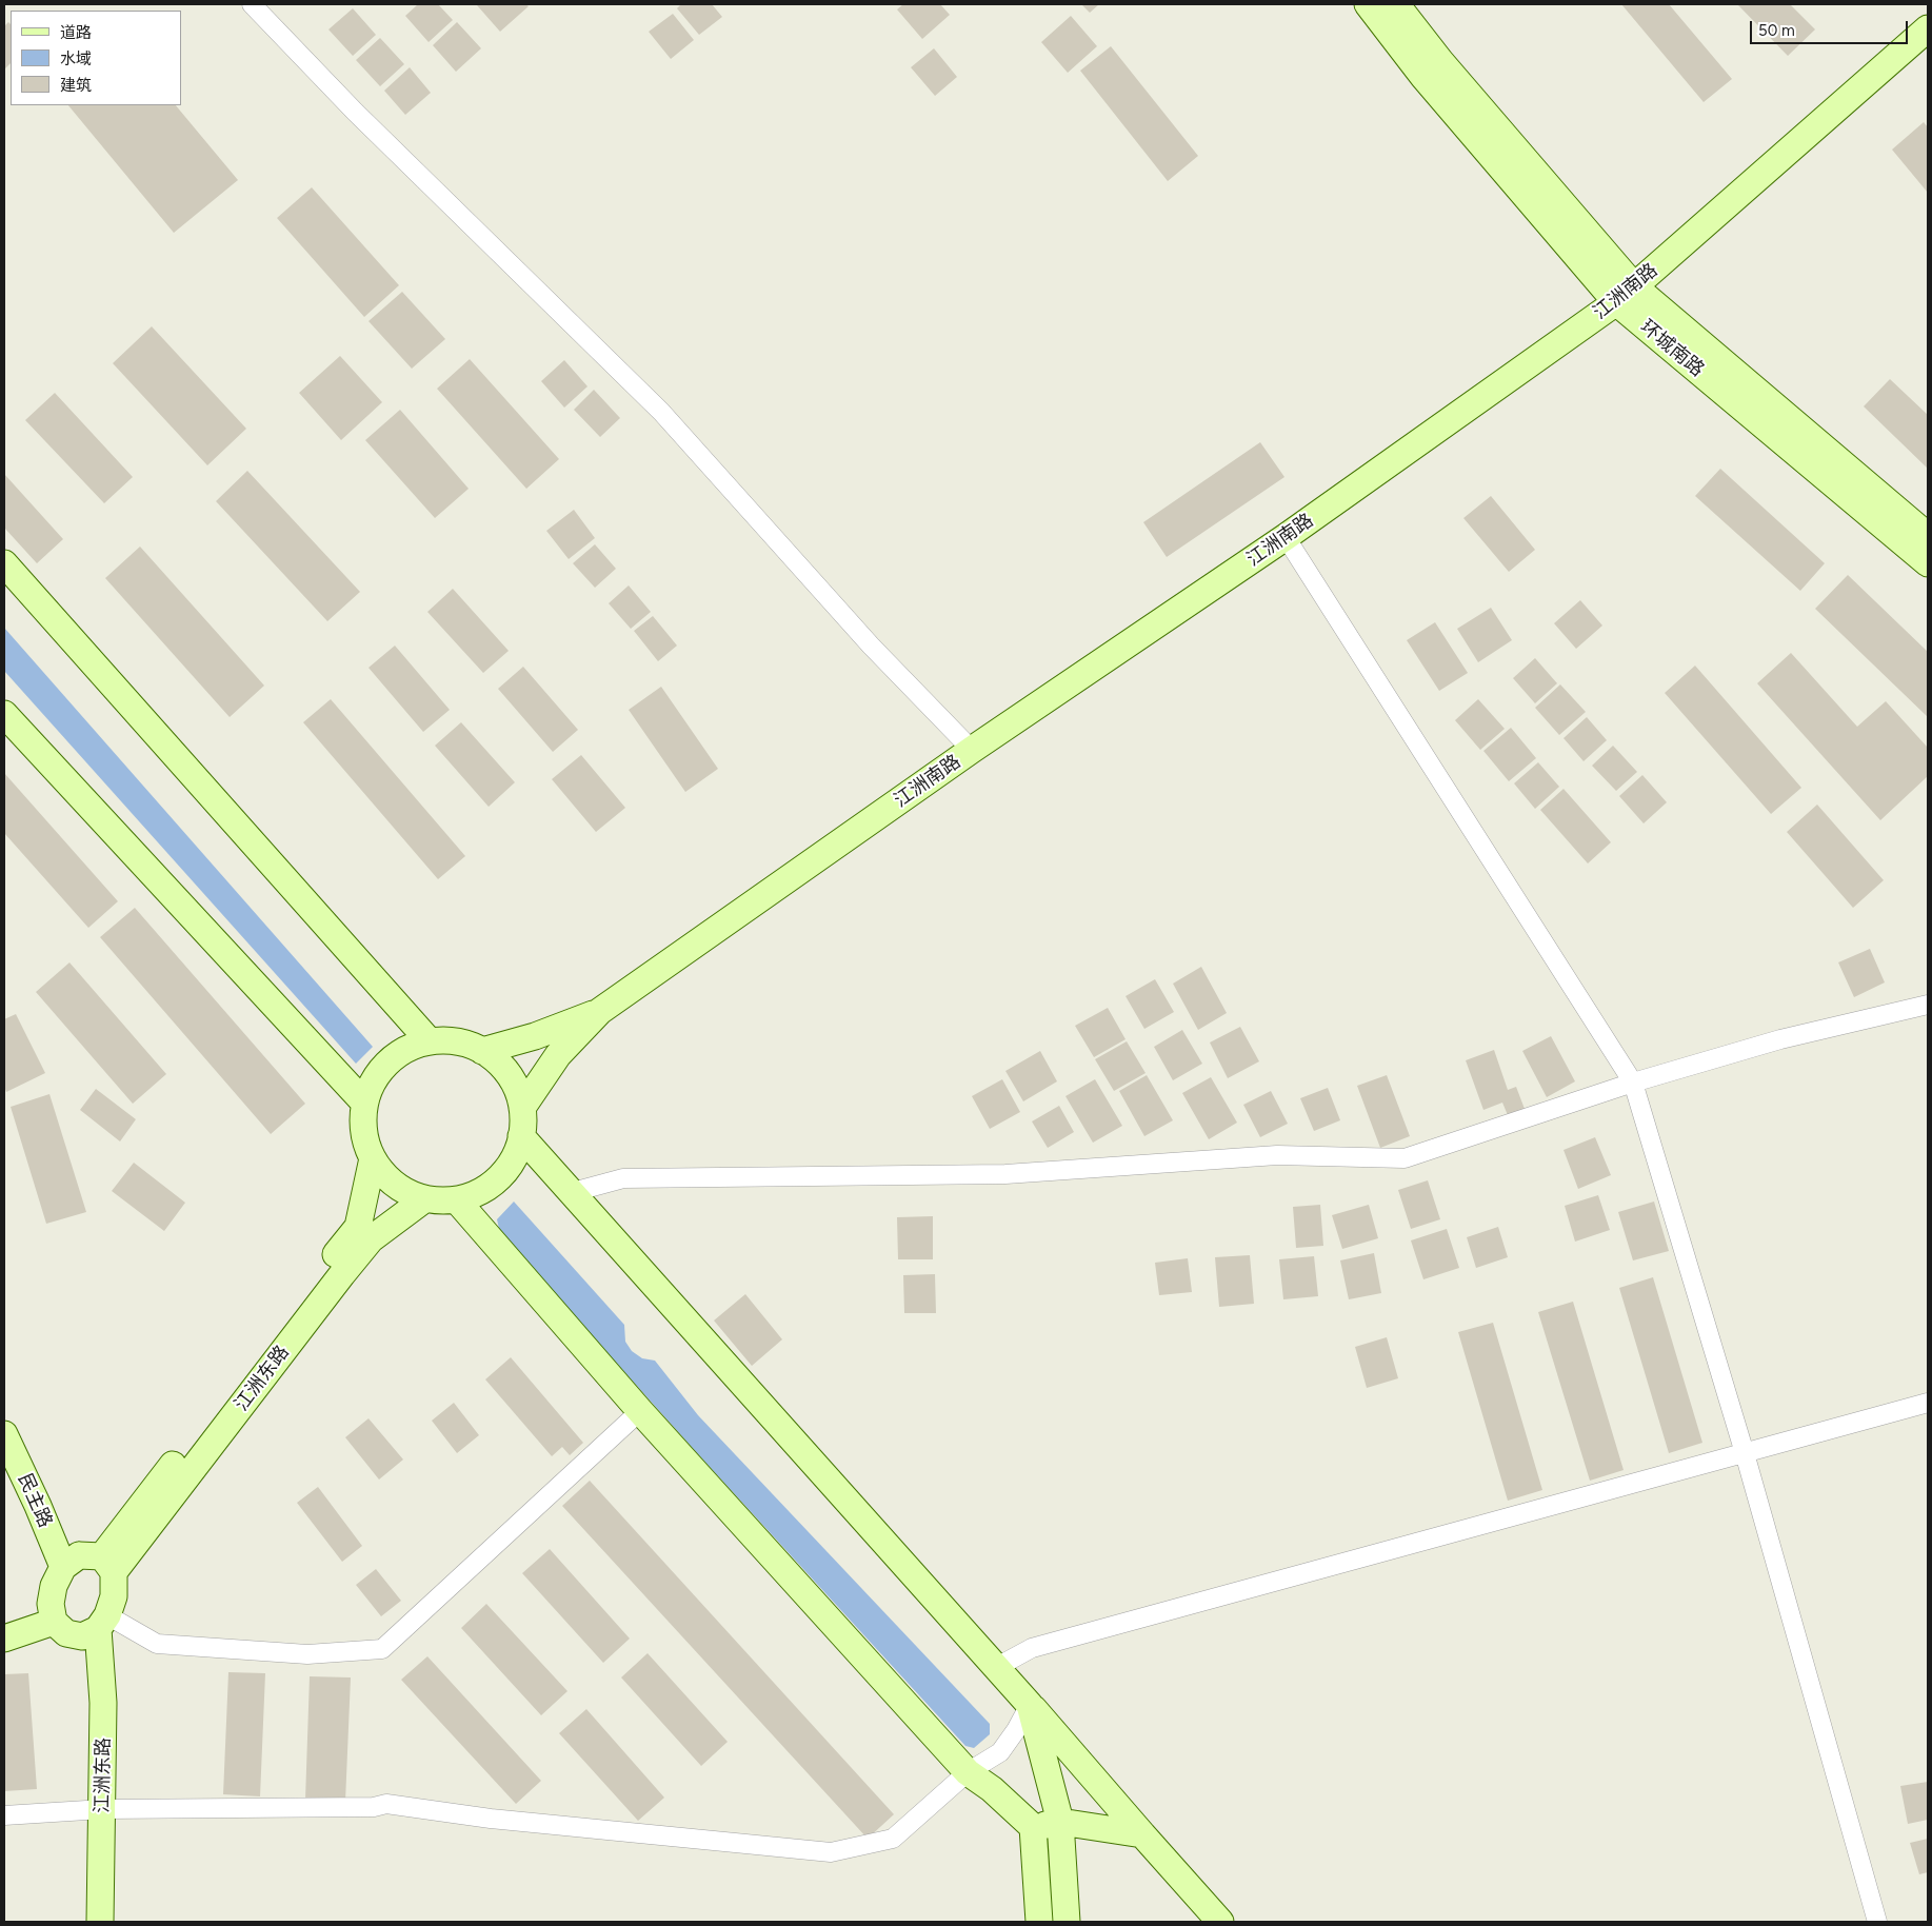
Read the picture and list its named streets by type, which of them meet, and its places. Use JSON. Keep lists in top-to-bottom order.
{
  "streets": {
    "main road": [
      "江洲南路",
      "环城南路",
      "江洲东路",
      "民主路"
    ]
  },
  "crossings": [
    ["江洲南路", "环城南路"],
    ["江洲东路", "民主路"]
  ],
  "legend": ["道路", "水域", "建筑"],
  "scale_bar": "50 m"
}
